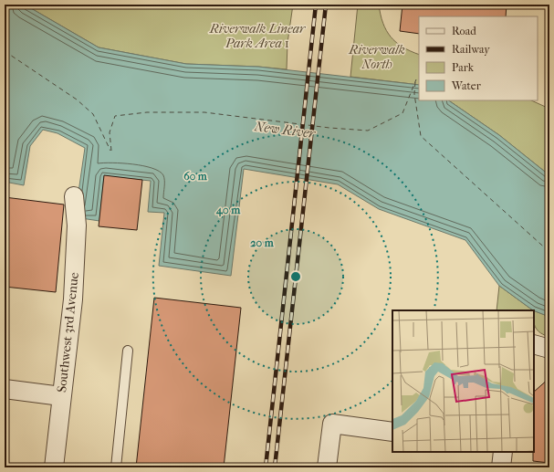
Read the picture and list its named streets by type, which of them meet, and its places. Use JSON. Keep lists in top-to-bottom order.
{
  "streets": {
    "street": ["Southwest 3rd Avenue"]
  },
  "water": ["New River"],
  "parks": ["Riverwalk Linear Park Area 1", "Riverwalk North"],
  "legend": [
    "Road",
    "Railway",
    "Park",
    "Water"
  ],
  "rings": ["60 m", "40 m", "20 m"]
}
